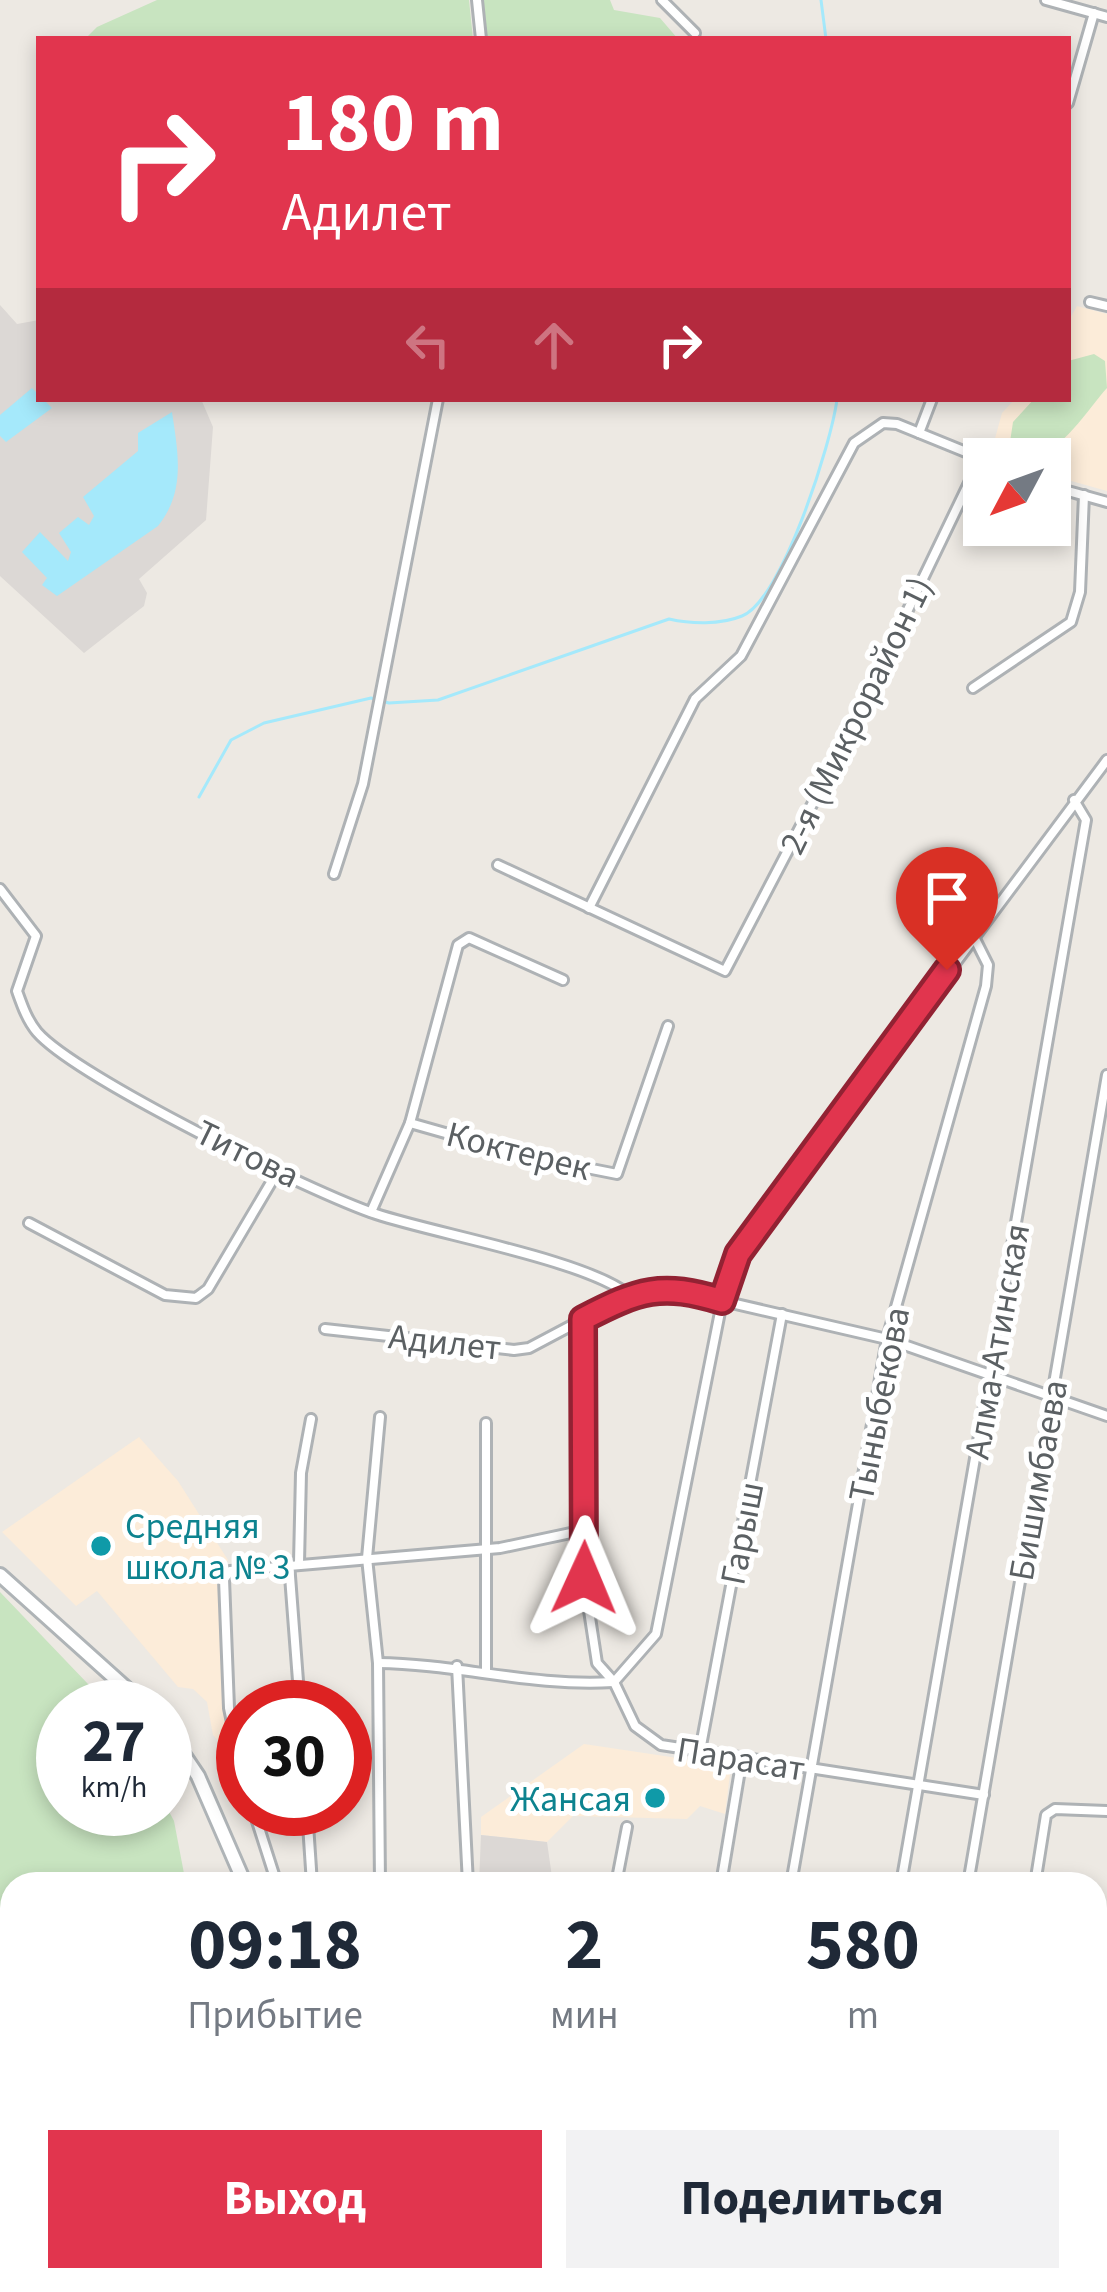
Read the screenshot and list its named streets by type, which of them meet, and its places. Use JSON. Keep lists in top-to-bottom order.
{
  "streets": {
    "street": [
      "2-я (Микрорайон 1)",
      "Коктерек",
      "Титова",
      "Адилет",
      "Алма-Атинская",
      "Тыныбекова",
      "Бишимбаева",
      "Гарыш",
      "Парасат"
    ]
  },
  "crossings": [
    ["Титова", "Адилет"],
    ["Адилет", "Алма-Атинская"],
    ["Адилет", "Тыныбекова"],
    ["Адилет", "Бишимбаева"],
    ["Адилет", "Гарыш"],
    ["Адилет", "Парасат"],
    ["Алма-Атинская", "Парасат"],
    ["Тыныбекова", "Парасат"],
    ["Бишимбаева", "Парасат"],
    ["Гарыш", "Парасат"]
  ],
  "places": ["Средняя школа № 3", "Жансая"],
  "north": "bottom left",
  "page": {
    "turn": ["180 m", "Адилет"],
    "speed": "27 km/h",
    "limit": "30",
    "eta": [
      "09:18",
      "Прибытие",
      "2",
      "мин",
      "580",
      "m"
    ],
    "buttons": ["Выход", "Поделиться"]
  }
}
